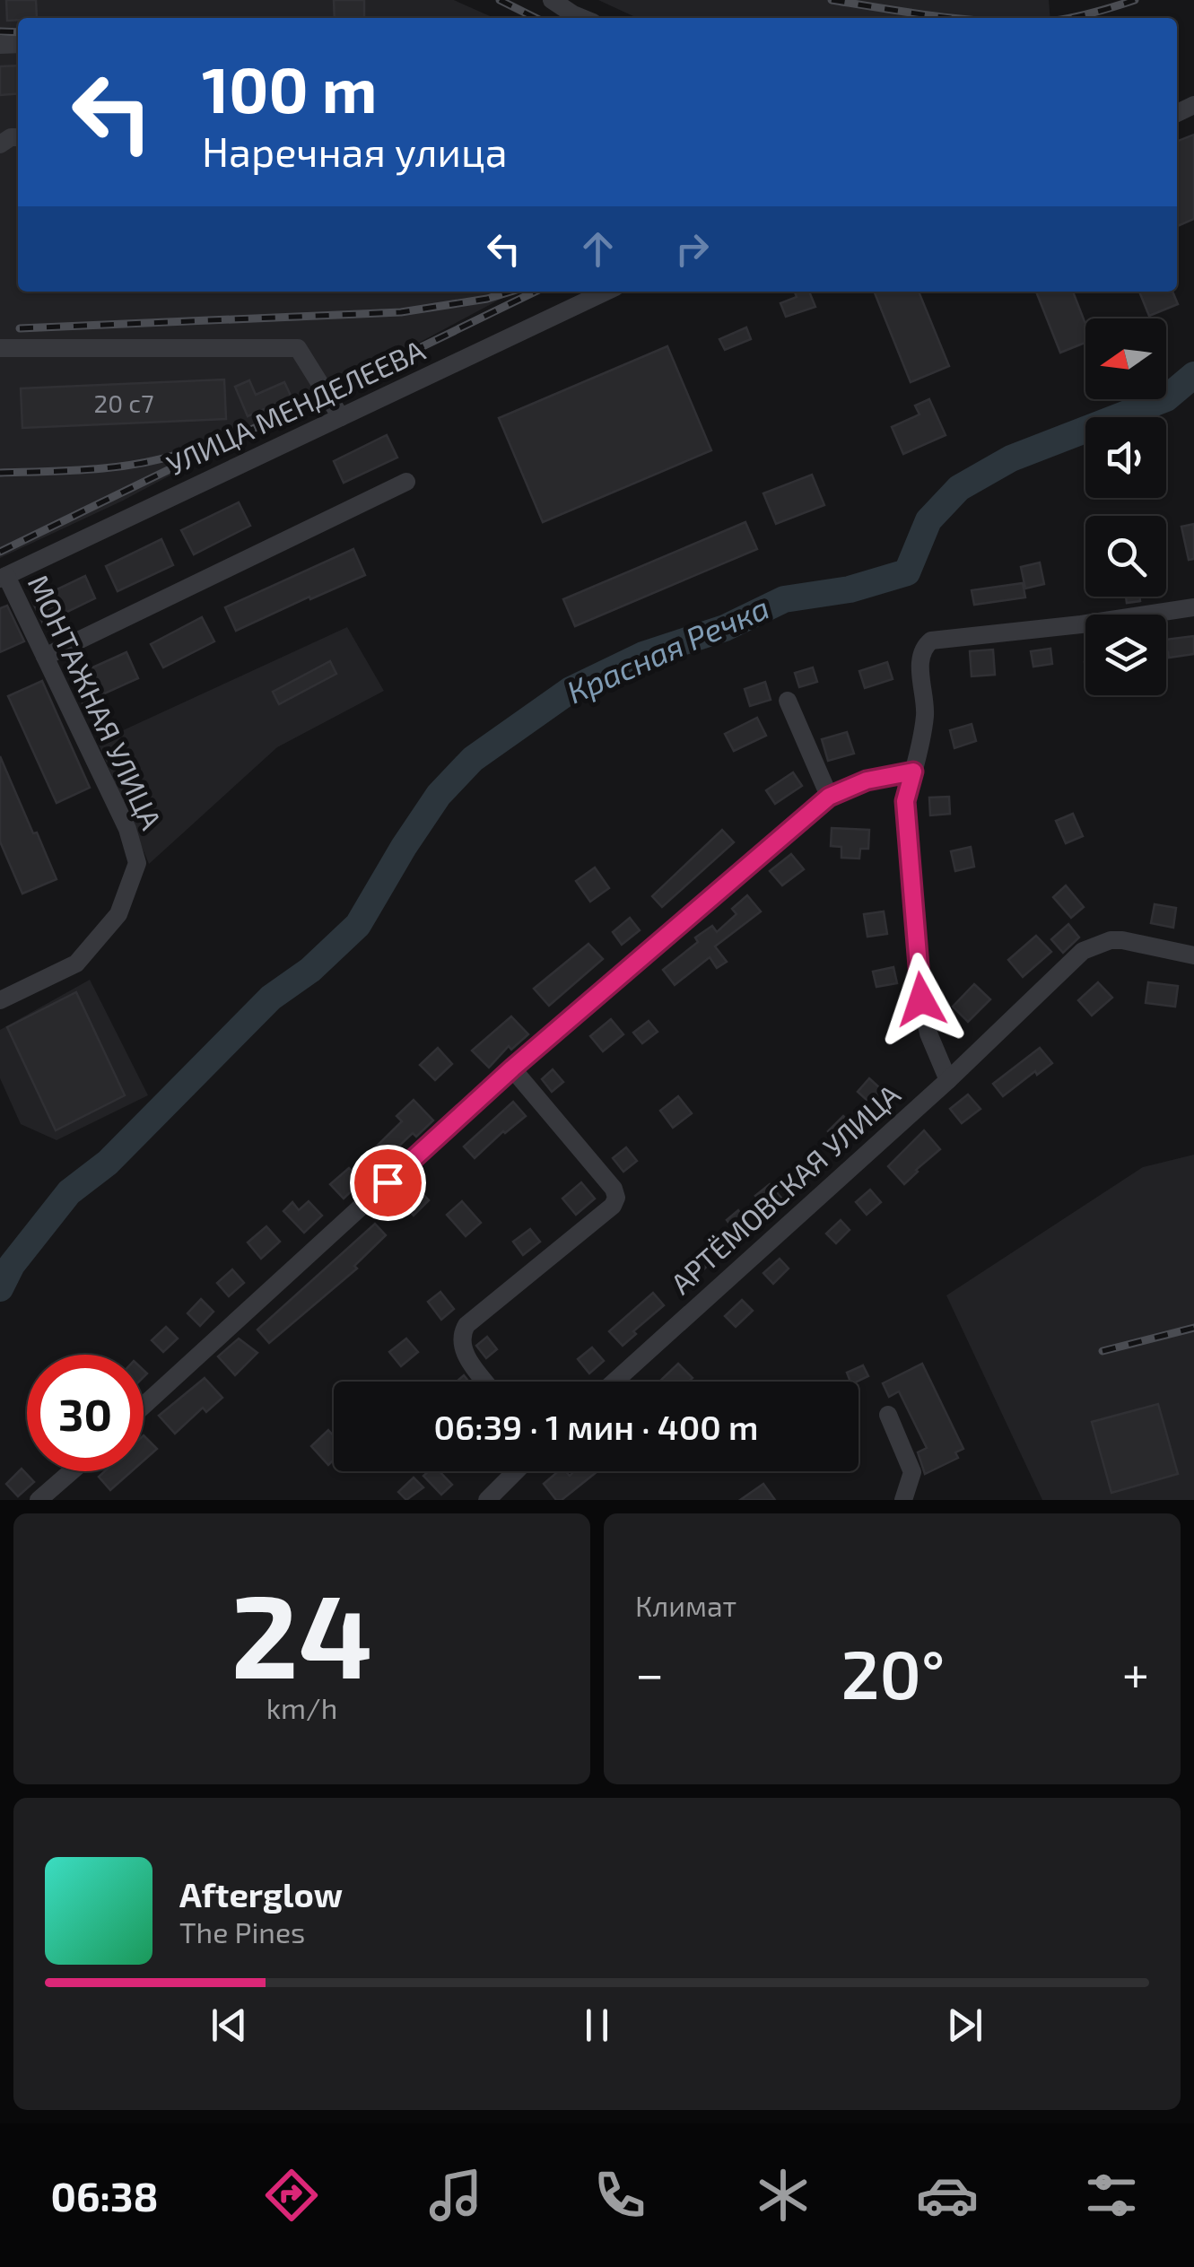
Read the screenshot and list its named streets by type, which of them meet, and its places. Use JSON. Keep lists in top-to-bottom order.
{
  "streets": {
    "street": ["УЛИЦА МЕНДЕЛЕЕВА", "МОНТАЖНАЯ УЛИЦА", "АРТЁМОВСКАЯ УЛИЦА"]
  },
  "crossings": [
    ["УЛИЦА МЕНДЕЛЕЕВА", "МОНТАЖНАЯ УЛИЦА"]
  ],
  "water": ["Красная Речка"],
  "house_numbers": ["20 с7"],
  "north": "left",
  "page": {
    "turn": ["100 m", "Наречная улица"],
    "limit": "30",
    "trip": "06:39 · 1 мин · 400 m",
    "tile": [
      ["24", "km/h"],
      "Климат"
    ],
    "heat": ["−", "20°", "+"],
    "song": ["Afterglow", "The Pines"],
    "tabs": "06:38"
  }
}
